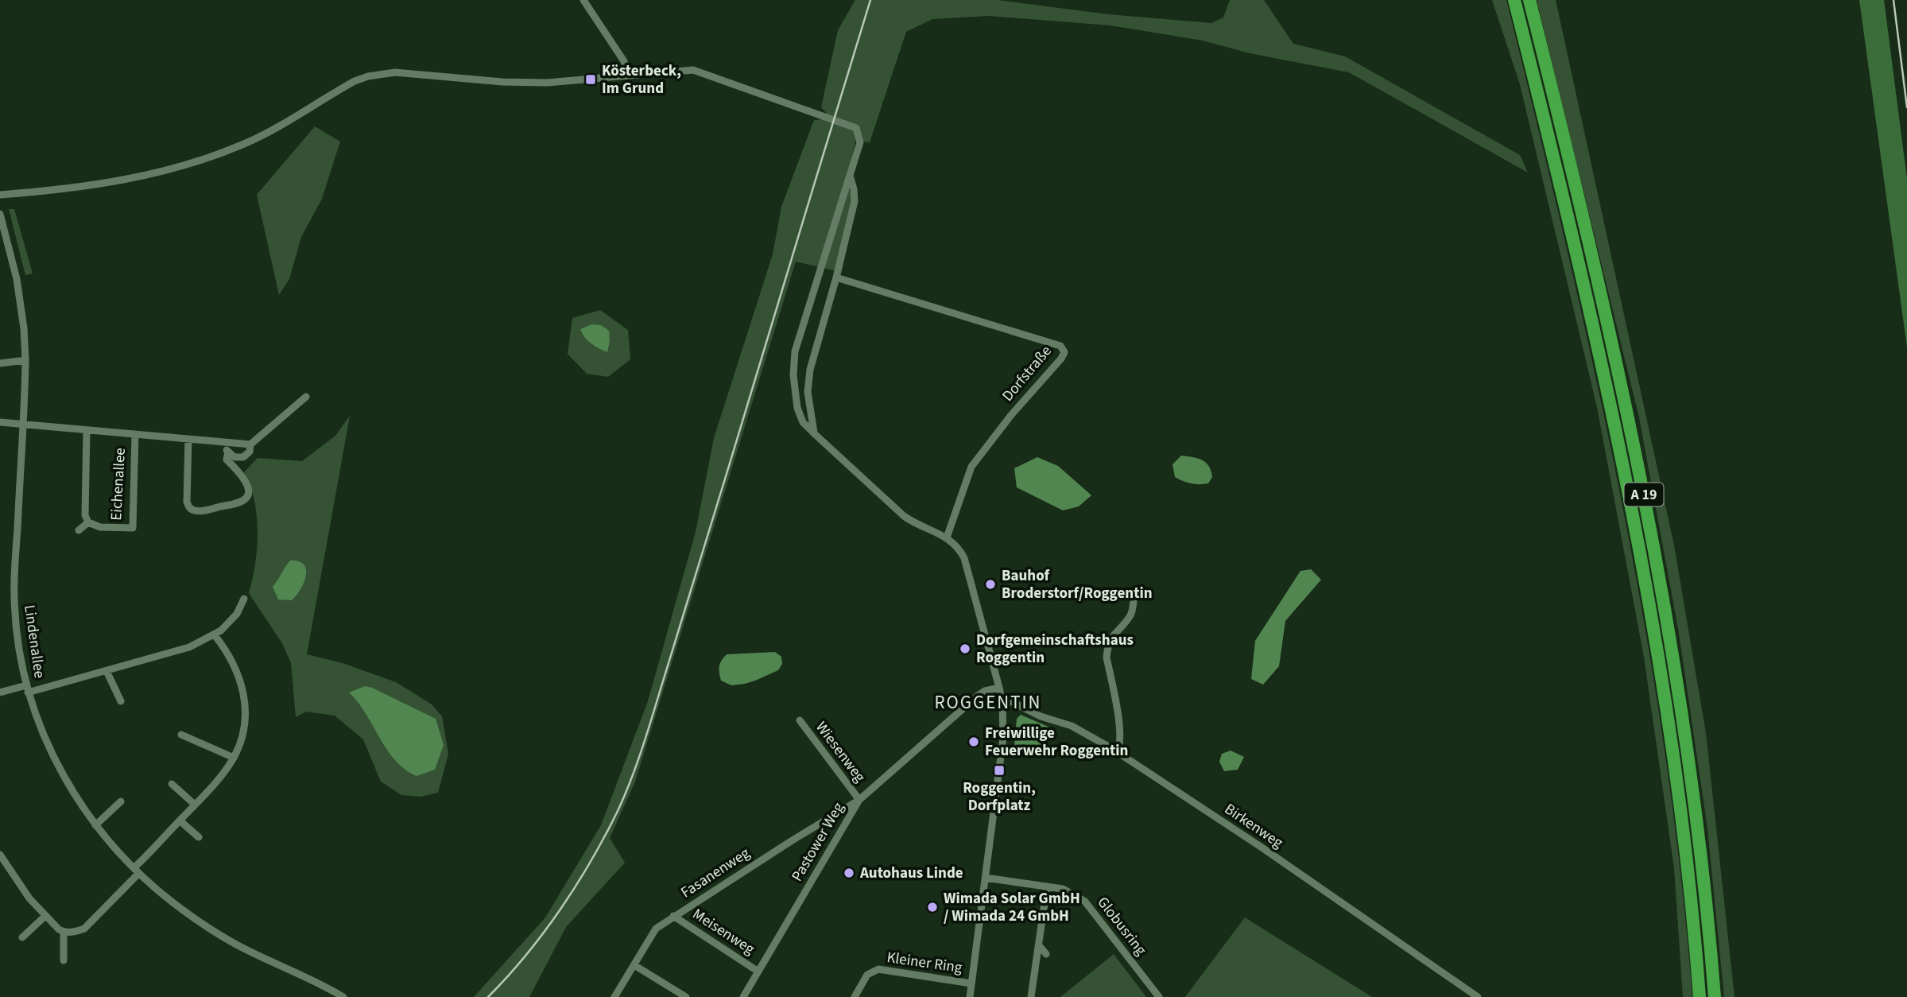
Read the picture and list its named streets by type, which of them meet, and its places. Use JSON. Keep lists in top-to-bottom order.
{
  "streets": {
    "highway": ["A 19"],
    "street": [
      "Dorfstraße",
      "Eichenallee",
      "Lindenallee",
      "Wiesenweg",
      "Birkenweg",
      "Pastower Weg",
      "Fasanenweg",
      "Globusring",
      "Meisenweg",
      "Kleiner Ring"
    ]
  },
  "crossings": [
    ["Eichenallee", "Lindenallee"],
    ["Wiesenweg", "Pastower Weg"],
    ["Wiesenweg", "Fasanenweg"],
    ["Pastower Weg", "Fasanenweg"],
    ["Pastower Weg", "Meisenweg"],
    ["Fasanenweg", "Meisenweg"]
  ],
  "districts": ["ROGGENTIN"],
  "places": {
    "transit": ["Kösterbeck, Im Grund", "Roggentin, Dorfplatz"],
    "other": [
      "Bauhof Broderstorf/Roggentin",
      "Dorfgemeinschaftshaus Roggentin",
      "Freiwillige Feuerwehr Roggentin",
      "Autohaus Linde",
      "Wimada Solar GmbH / Wimada 24 GmbH"
    ]
  }
}
